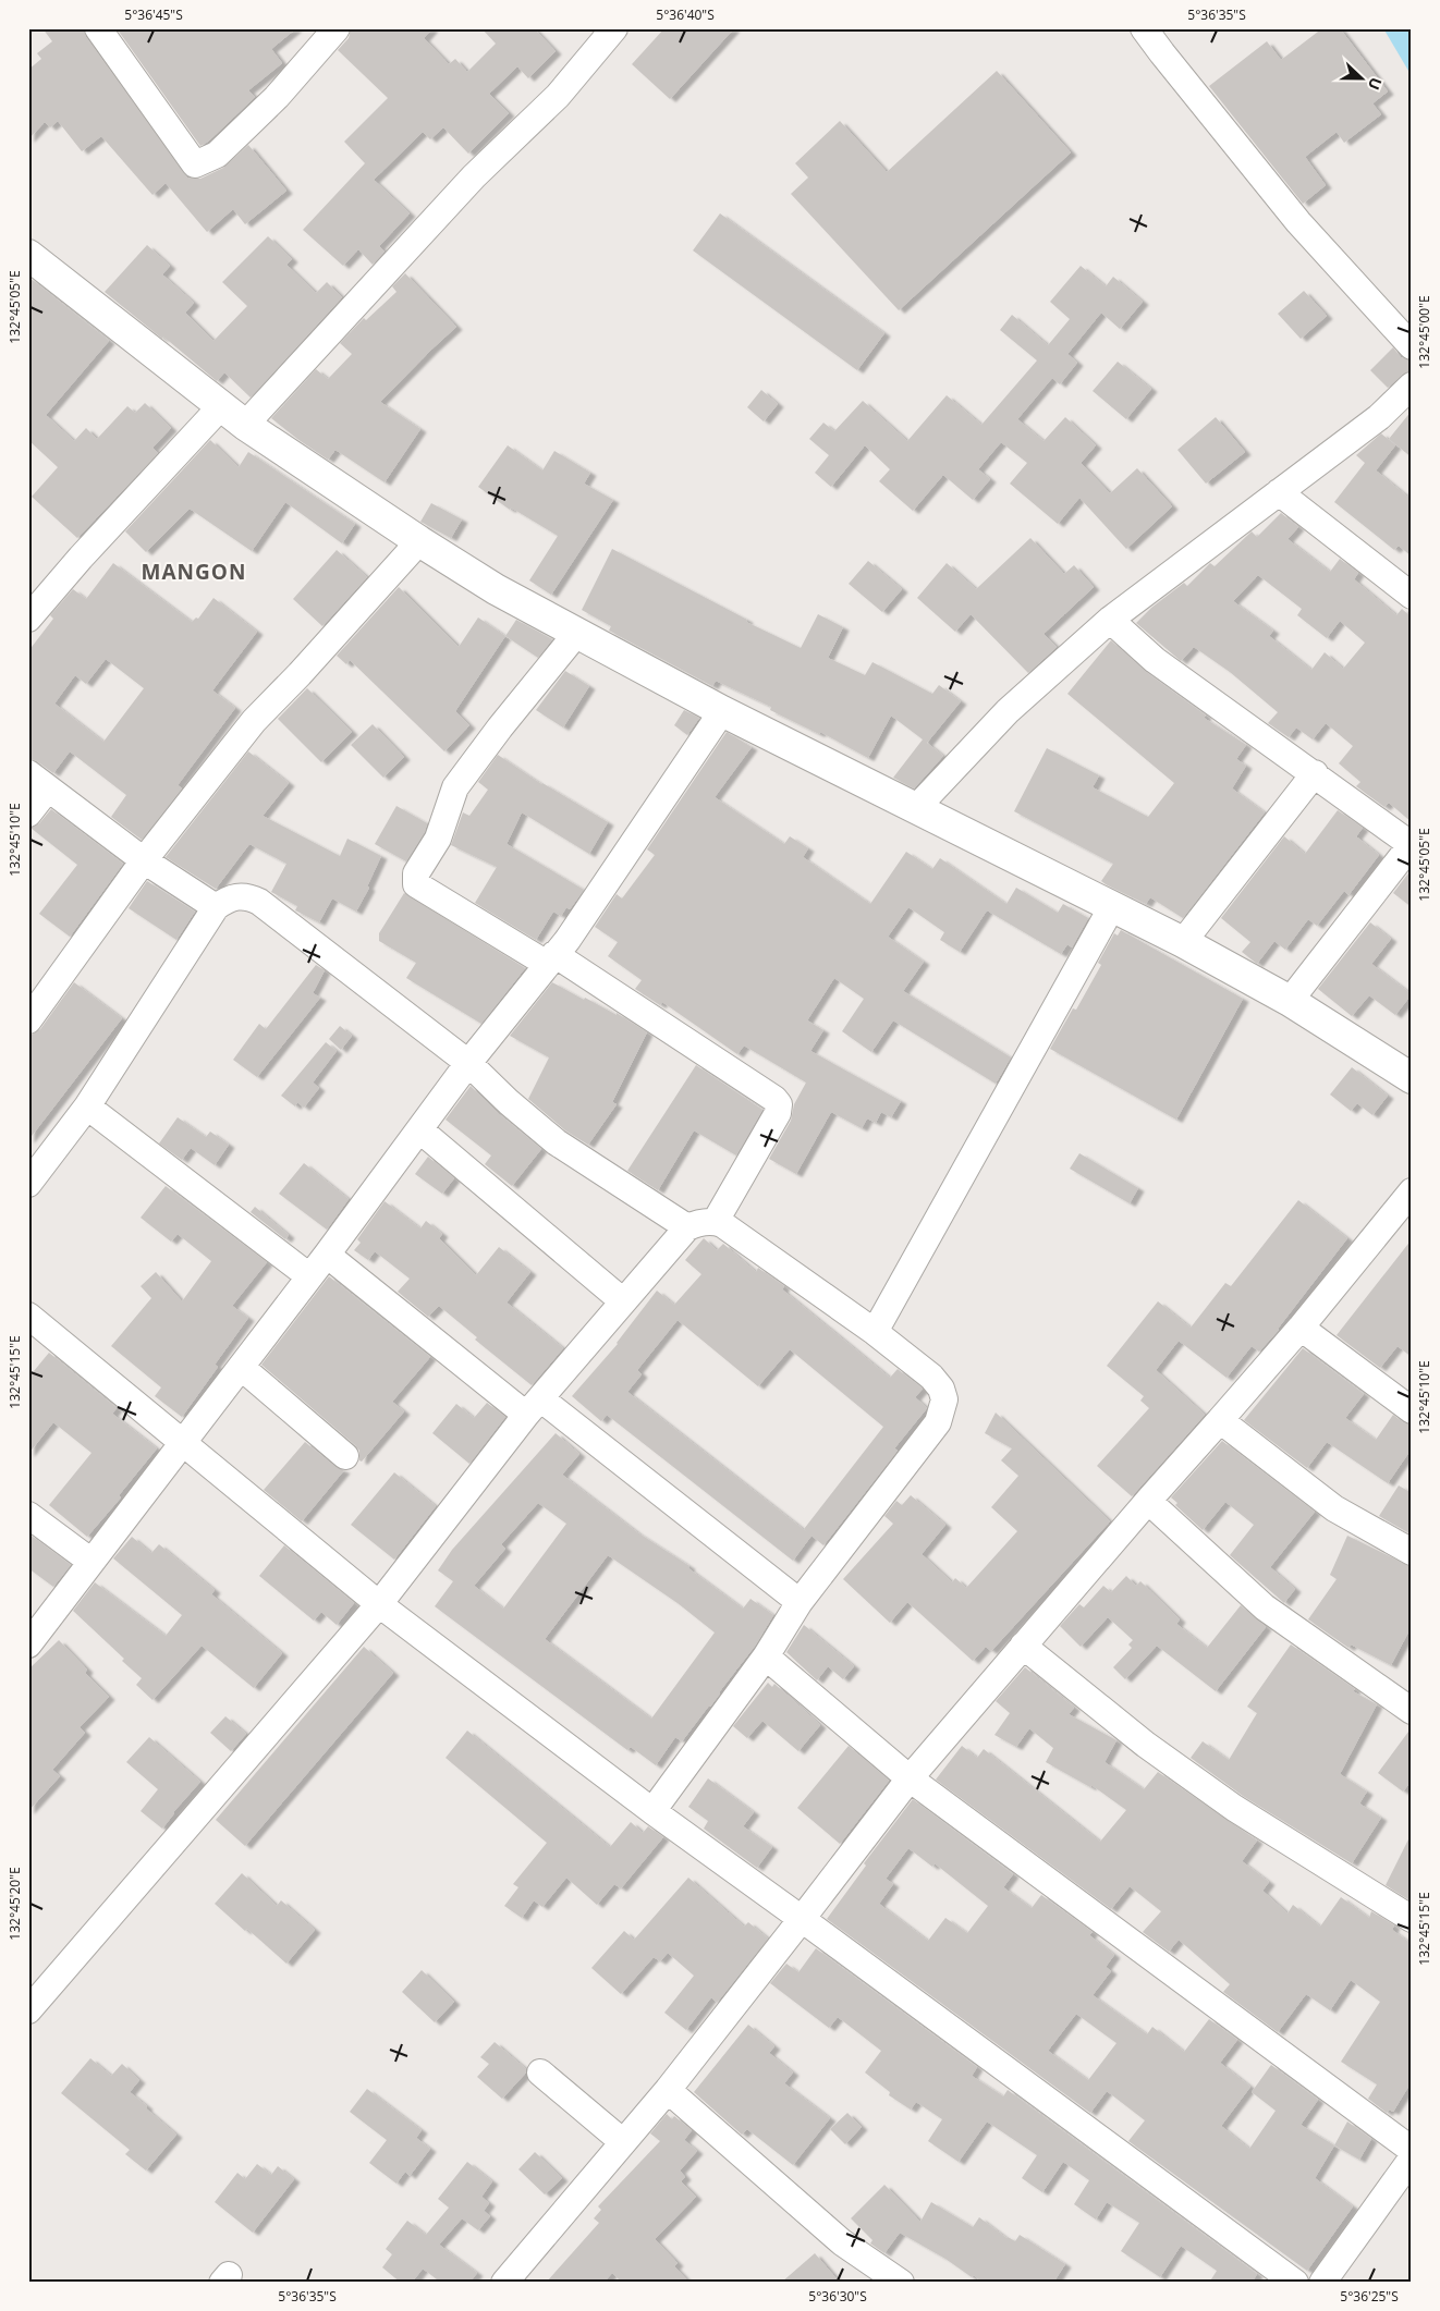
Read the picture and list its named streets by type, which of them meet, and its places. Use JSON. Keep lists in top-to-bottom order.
{
  "districts": ["MANGON"],
  "north": "right",
  "coordinates": [
    "5°36'45\"S",
    "5°36'40\"S",
    "5°36'35\"S",
    "132°45'05\"E",
    "132°45'00\"E",
    "132°45'10\"E",
    "132°45'15\"E",
    "132°45'20\"E",
    "5°36'30\"S",
    "5°36'25\"S"
  ]
}
